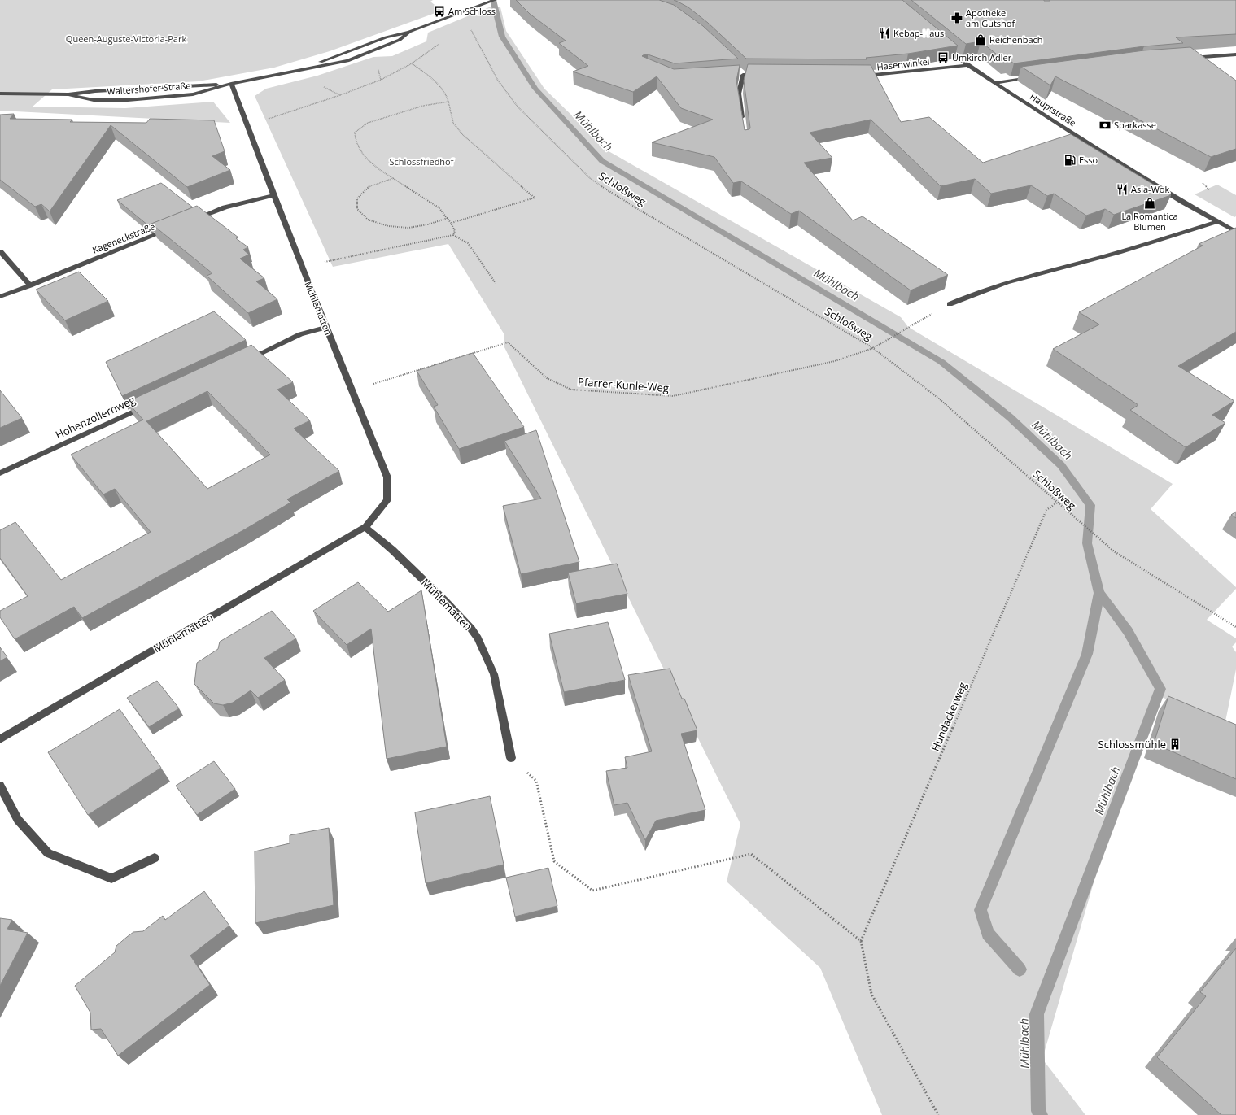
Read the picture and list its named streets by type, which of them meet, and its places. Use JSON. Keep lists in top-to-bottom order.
{
  "streets": {
    "street": [
      "Hasenwinkel",
      "Waltershofer Straße",
      "Hauptstraße",
      "Kageneckstraße",
      "Mühlematten",
      "Hohenzollernweg"
    ],
    "path": ["Schloßweg", "Pfarrer-Kunle-Weg", "Hundackerweg"]
  },
  "crossings": [
    ["Hasenwinkel", "Hauptstraße"],
    ["Waltershofer Straße", "Mühlematten"],
    ["Schloßweg", "Pfarrer-Kunle-Weg"],
    ["Schloßweg", "Hundackerweg"],
    ["Mühlematten", "Pfarrer-Kunle-Weg"]
  ],
  "water": ["Mühlbach"],
  "parks": ["Queen-Auguste-Victoria-Park", "Schlossfriedhof"],
  "places": {
    "bus stop": ["Am Schloss", "Umkirch Adler"],
    "pharmacy": ["Apotheke am Gutshof"],
    "restaurant": ["Kebap-Haus", "Asia-Wok"],
    "shop": ["Reichenbach", "La Romantica Blumen"],
    "bank": ["Sparkasse"],
    "fuel station": ["Esso"],
    "building": ["Schlossmühle"]
  }
}
